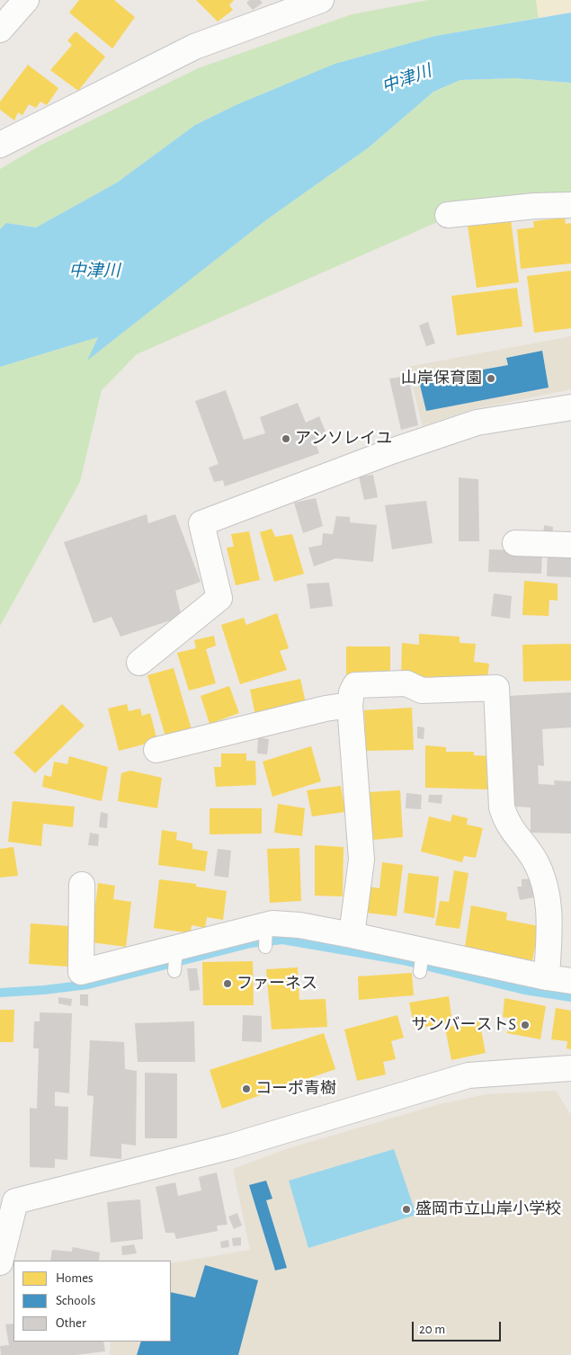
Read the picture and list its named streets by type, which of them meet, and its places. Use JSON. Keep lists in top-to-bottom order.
{
  "water": ["中津川"],
  "places": [
    "山岸保育園",
    "アンソレイユ",
    "ファーネス",
    "サンバーストS",
    "コーポ青樹",
    "盛岡市立山岸小学校"
  ],
  "legend": ["Homes", "Schools", "Other"],
  "scale_bar": "20 m"
}
